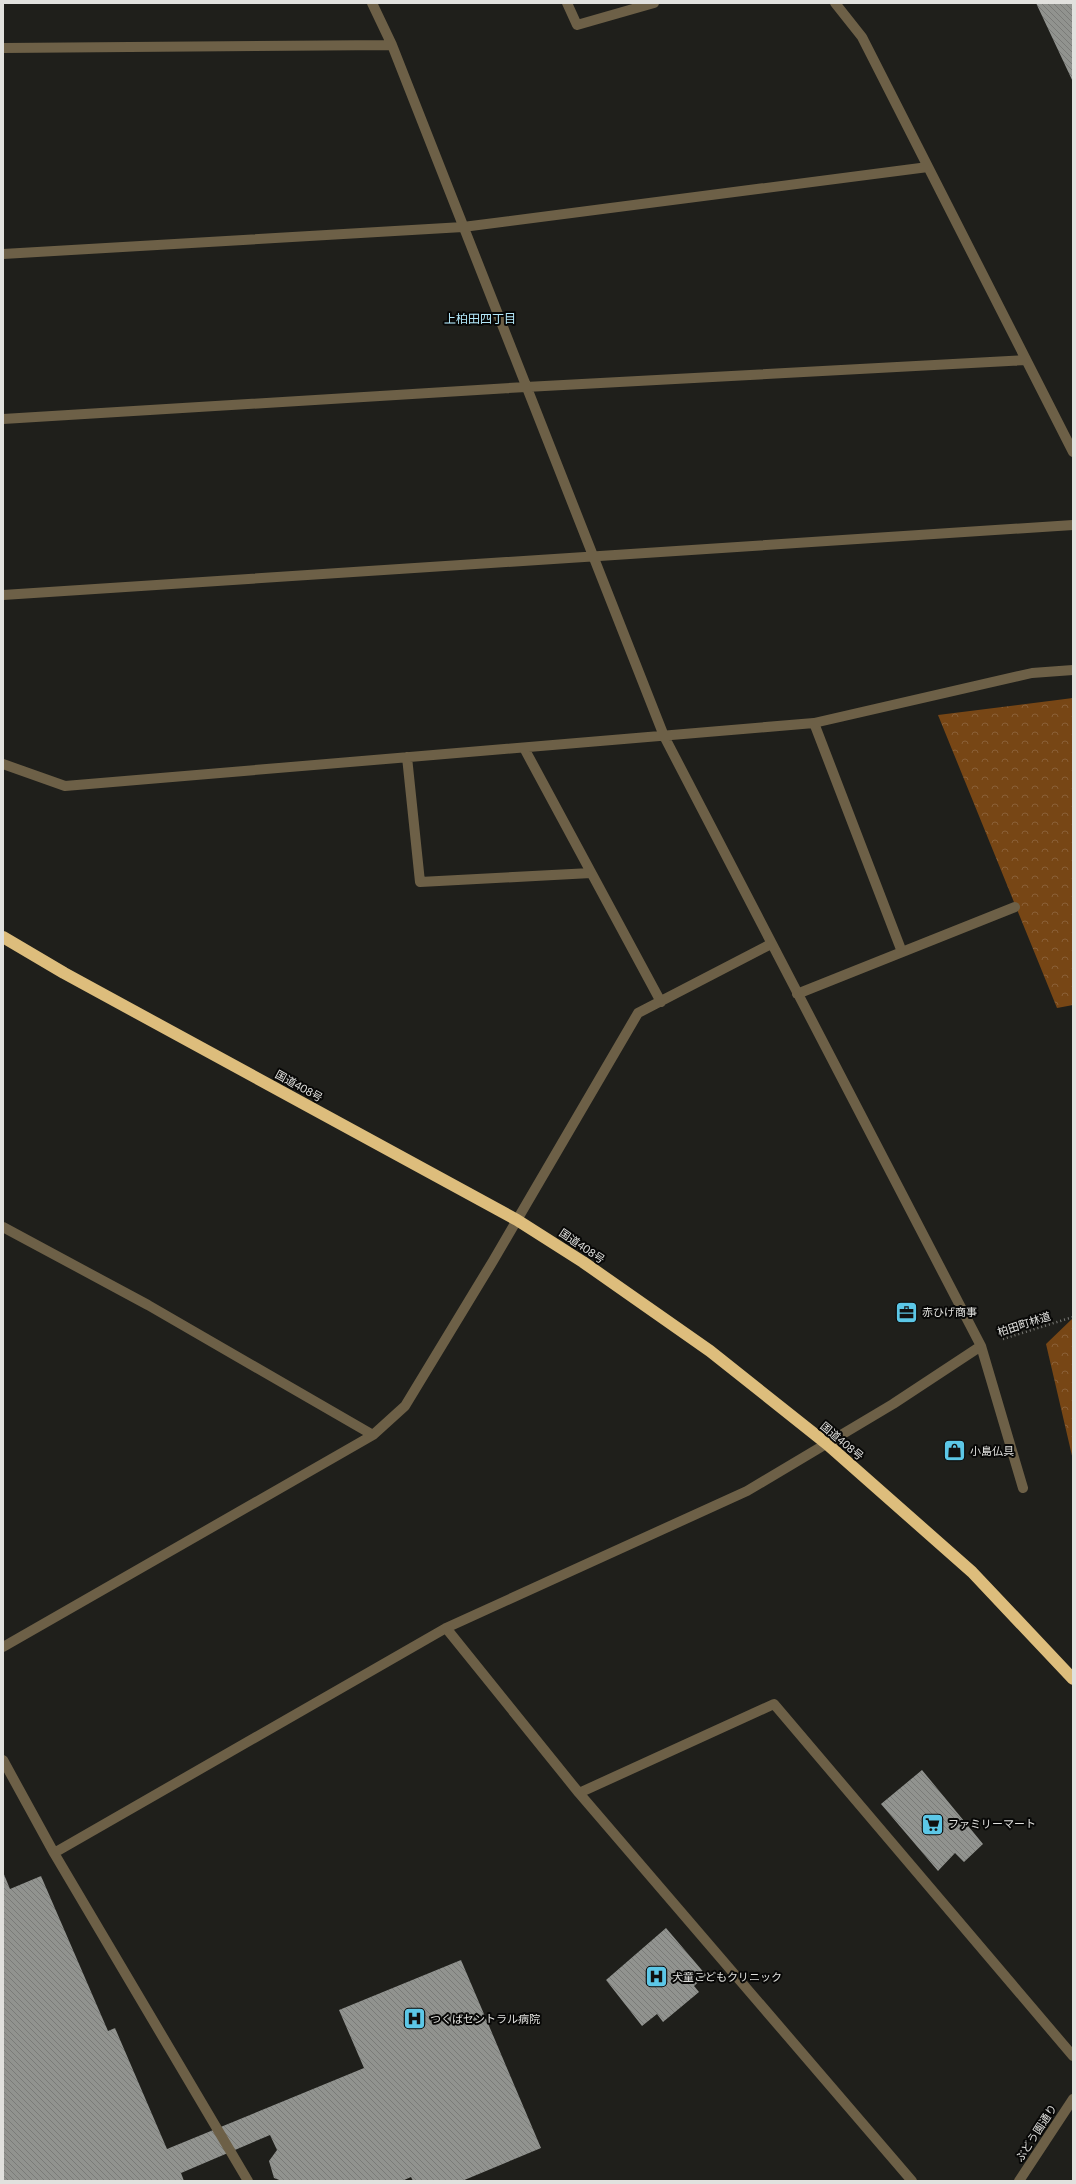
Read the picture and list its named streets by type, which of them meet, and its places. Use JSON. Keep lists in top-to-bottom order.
{
  "streets": {
    "highway": ["国道408号"],
    "street": ["ぶどう園通り"],
    "path": ["柏田町林道"]
  },
  "districts": ["上柏田四丁目"],
  "places": {
    "office": ["赤ひげ商事"],
    "shop": ["小島仏具"],
    "supermarket": ["ファミリーマート"],
    "hospital": ["犬童こどもクリニック", "つくばセントラル病院"]
  }
}
